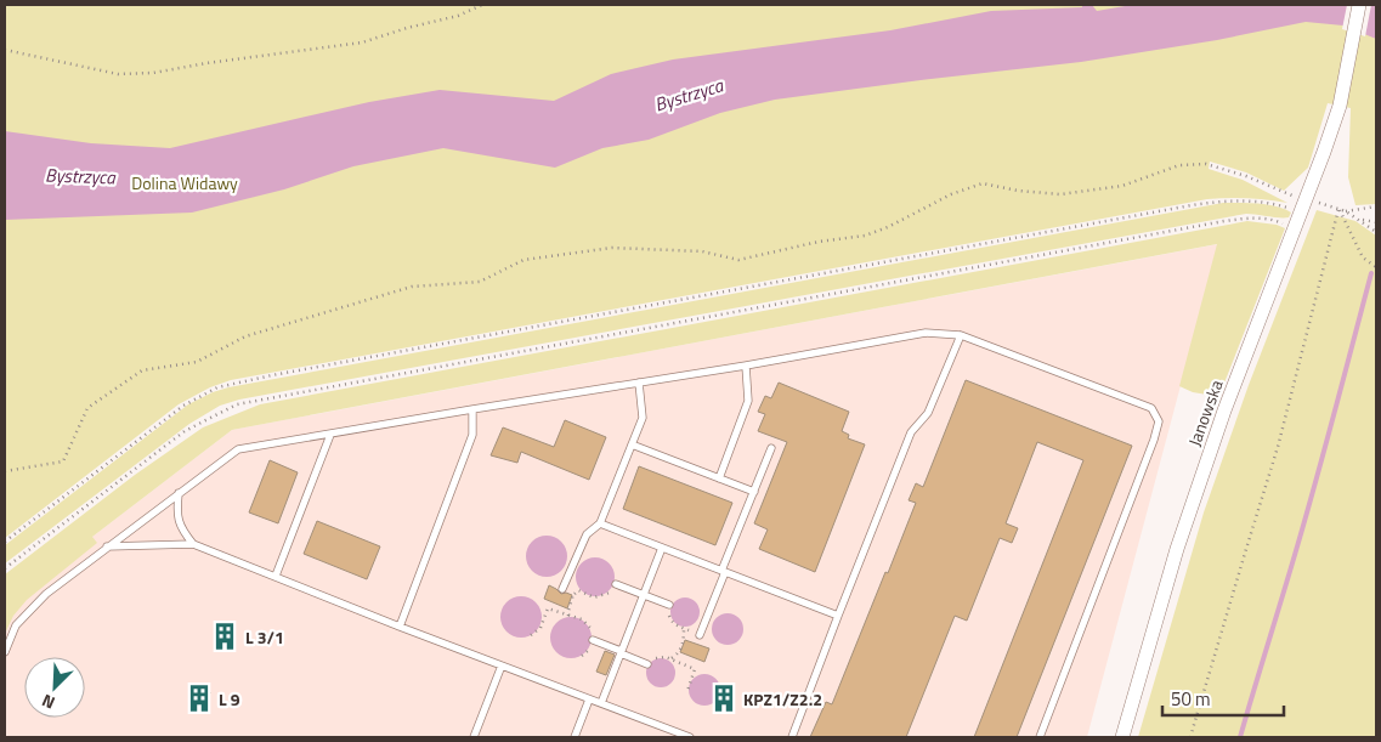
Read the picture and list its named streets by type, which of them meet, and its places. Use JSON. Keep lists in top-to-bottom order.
{
  "streets": {
    "street": ["Janowska"]
  },
  "water": ["Bystrzyca"],
  "parks": ["Dolina Widawy"],
  "places": {
    "building": ["L 3/1", "L 9", "KPZ1/Z2.2"]
  },
  "scale_bar": "50 m",
  "north": "bottom left"
}
